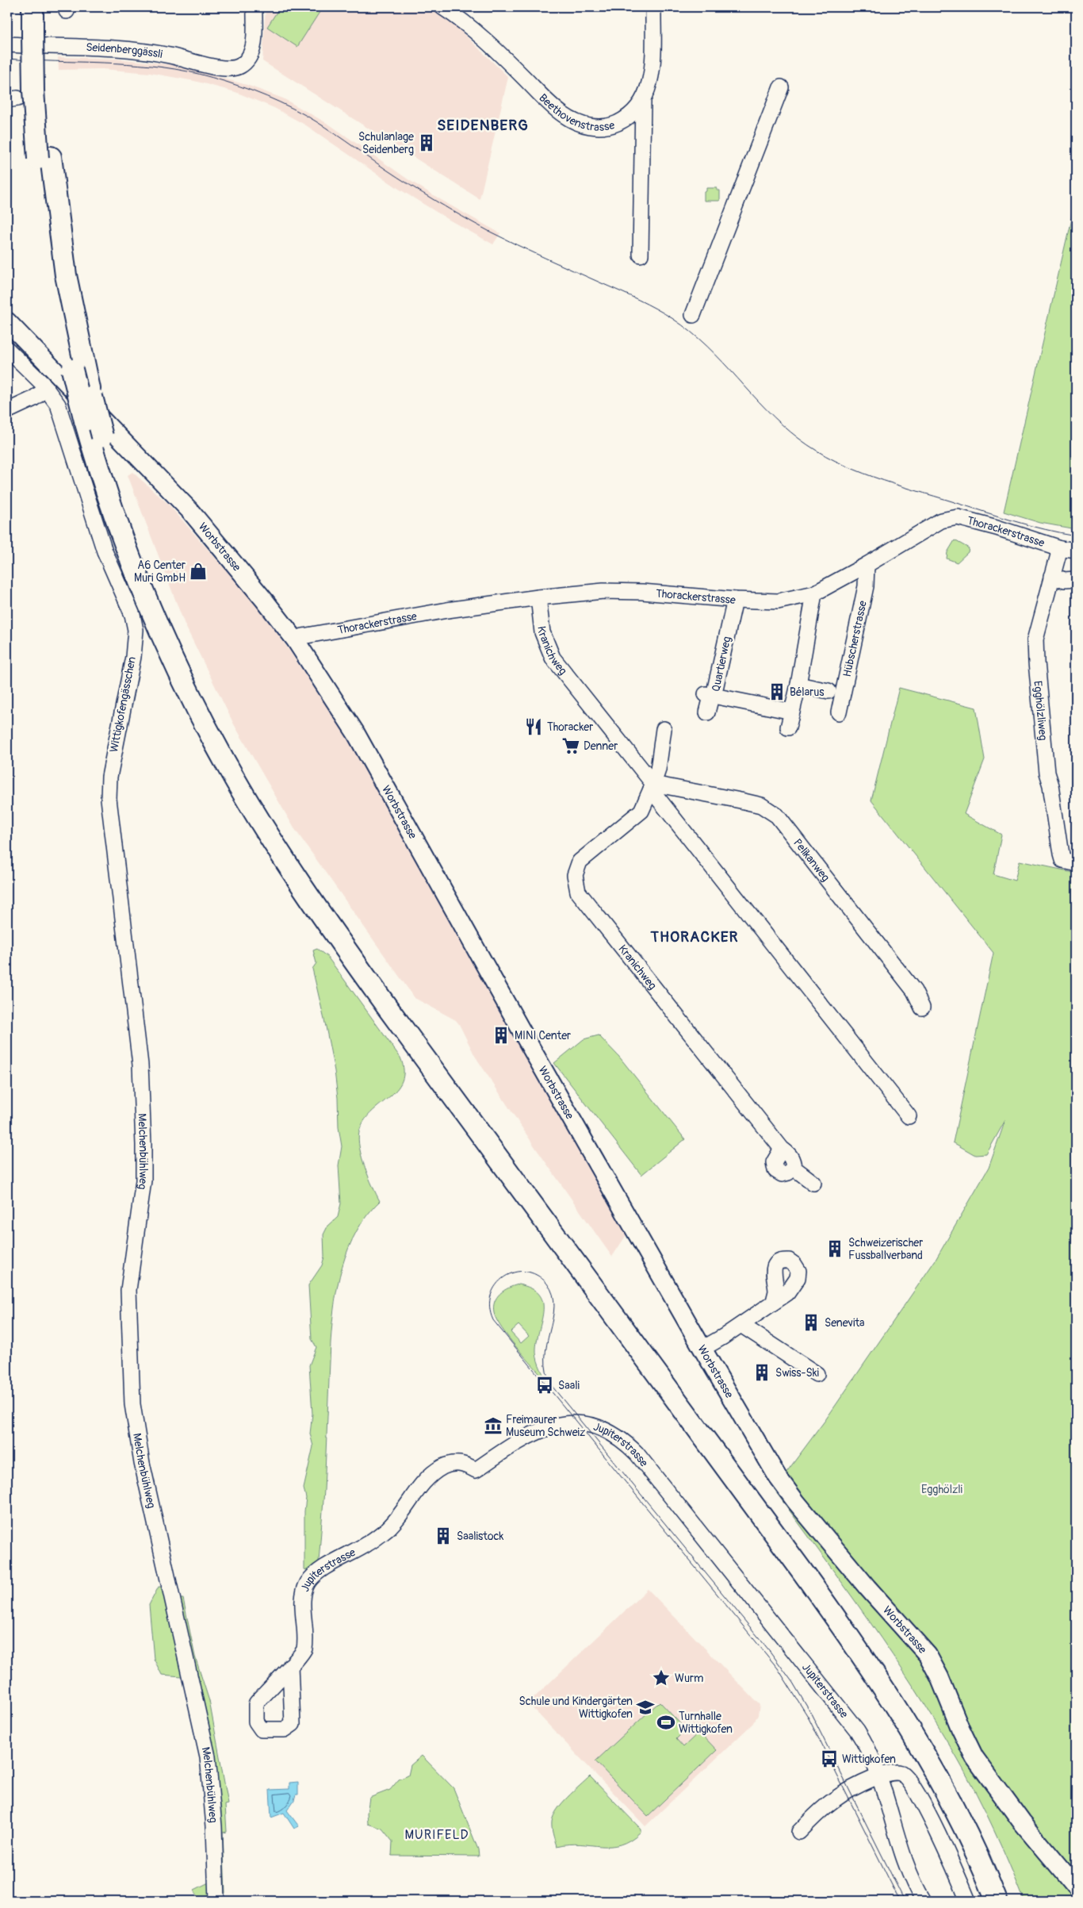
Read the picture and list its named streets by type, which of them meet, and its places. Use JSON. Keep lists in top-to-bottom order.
{
  "streets": {
    "main road": ["Worbstrasse"],
    "street": [
      "Seidenberggässli",
      "Beethovenstrasse",
      "Thorackerstrasse",
      "Hübscherstrasse",
      "Kranichweg",
      "Quartierweg",
      "Wittigkofengässchen",
      "Egghölzliweg",
      "Pelikanweg",
      "Melchenbühlweg",
      "Jupiterstrasse"
    ]
  },
  "crossings": [
    ["Thorackerstrasse", "Worbstrasse"],
    ["Thorackerstrasse", "Hübscherstrasse"],
    ["Thorackerstrasse", "Kranichweg"],
    ["Thorackerstrasse", "Quartierweg"],
    ["Thorackerstrasse", "Egghölzliweg"],
    ["Kranichweg", "Pelikanweg"],
    ["Wittigkofengässchen", "Melchenbühlweg"]
  ],
  "districts": ["SEIDENBERG", "THORACKER", "MURIFELD"],
  "parks": ["Egghölzli"],
  "places": {
    "building": [
      "Schulanlage Seidenberg",
      "Bélarus",
      "MINI Center",
      "Schweizerischer Fussballverband",
      "Senevita",
      "Swiss-Ski",
      "Saalistock"
    ],
    "shop": ["A6 Center Muri GmbH"],
    "restaurant": ["Thoracker"],
    "supermarket": ["Denner"],
    "bus stop": ["Saali", "Wittigkofen"],
    "museum": ["Freimaurer Museum Schweiz"],
    "place": ["Wurm"],
    "school or university": ["Schule und Kindergärten Wittigkofen"],
    "sports": ["Turnhalle Wittigkofen"]
  }
}
